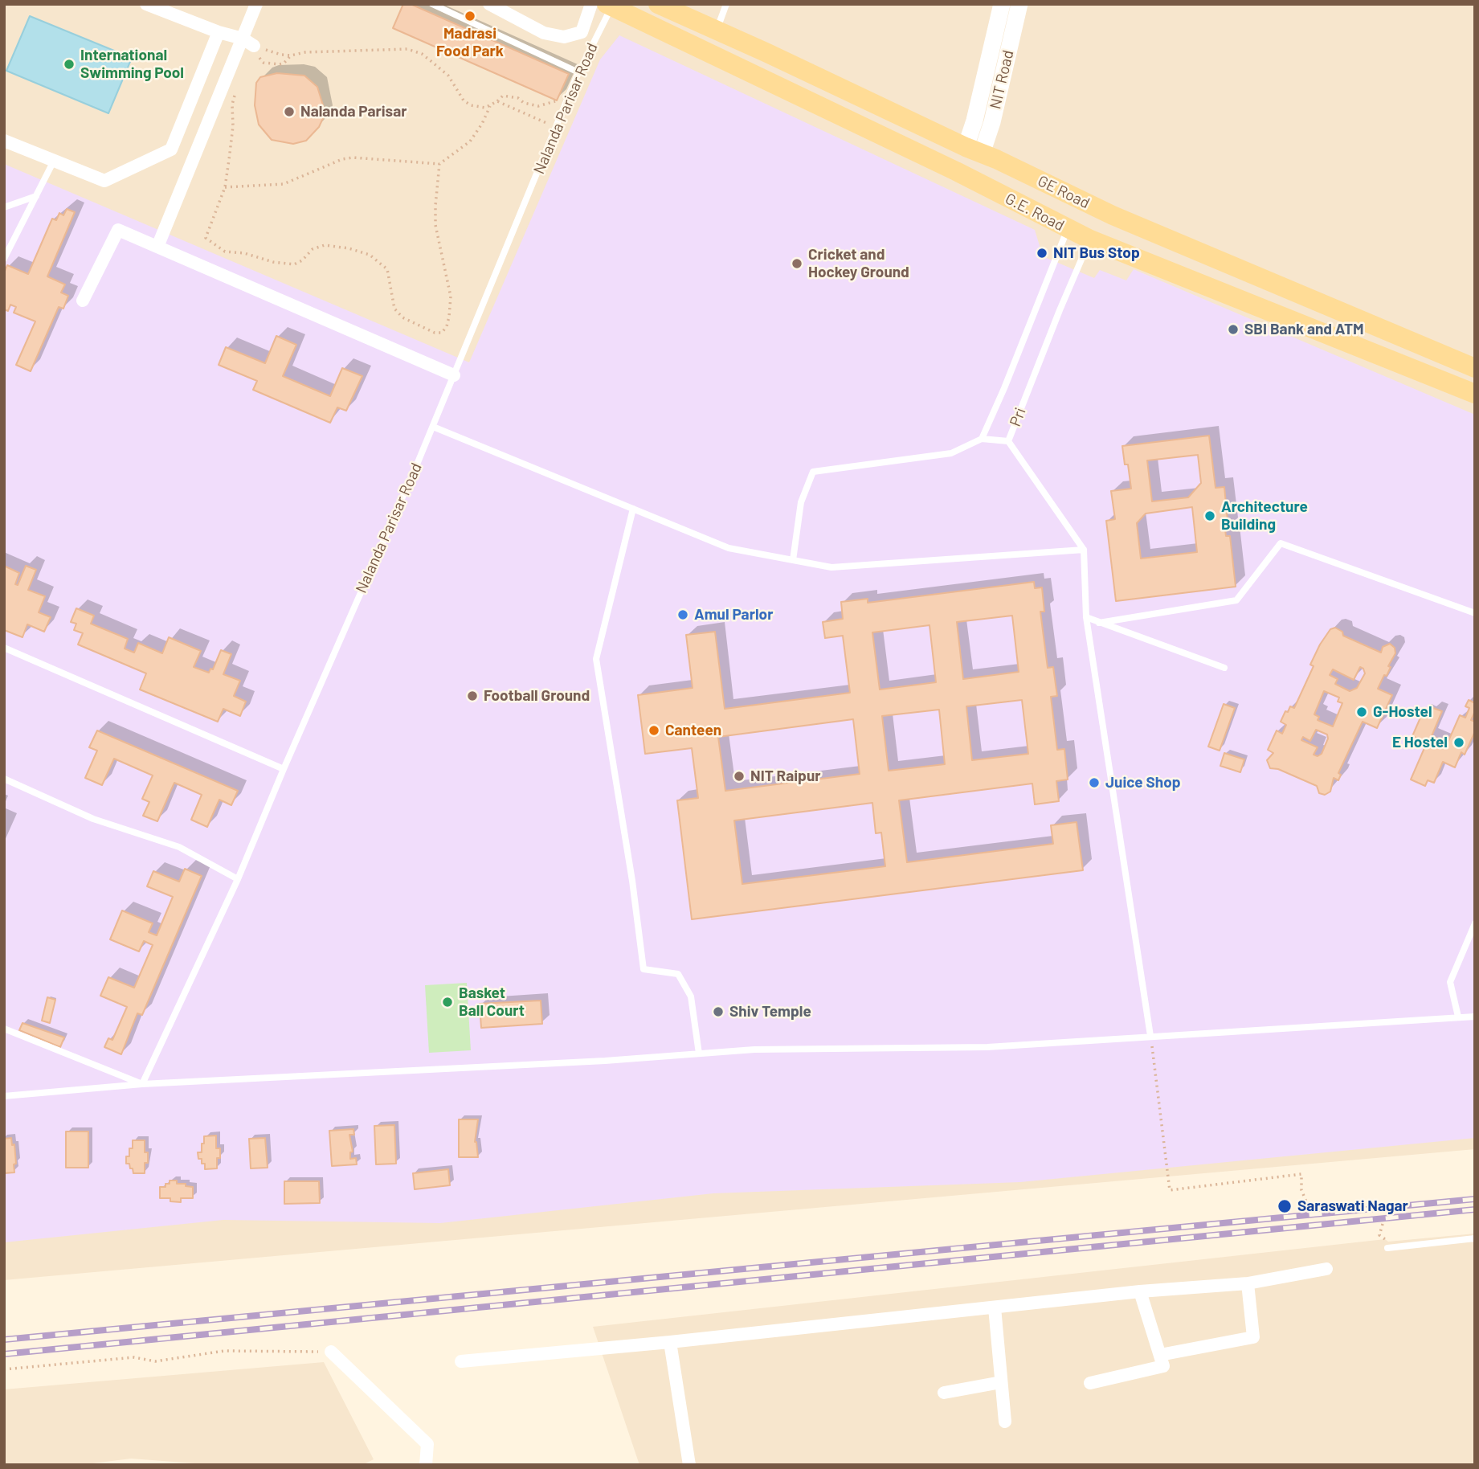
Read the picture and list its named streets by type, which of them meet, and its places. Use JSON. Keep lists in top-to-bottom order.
{
  "streets": {
    "main road": ["NIT Road", "GE Road", "G.E. Road"],
    "lane": ["Nalanda Parisar Road", "Pri"]
  },
  "crossings": [
    ["NIT Road", "GE Road"],
    ["Nalanda Parisar Road", "G.E. Road"],
    ["G.E. Road", "Pri"]
  ],
  "places": [
    "Madrasi Food Park",
    "International Swimming Pool",
    "Nalanda Parisar",
    "NIT Bus Stop",
    "Cricket and Hockey Ground",
    "SBI Bank and ATM",
    "Architecture Building",
    "Amul Parlor",
    "Football Ground",
    "G-Hostel",
    "Canteen",
    "E Hostel",
    "NIT Raipur",
    "Juice Shop",
    "Basket Ball Court",
    "Shiv Temple",
    "Saraswati Nagar"
  ]
}
